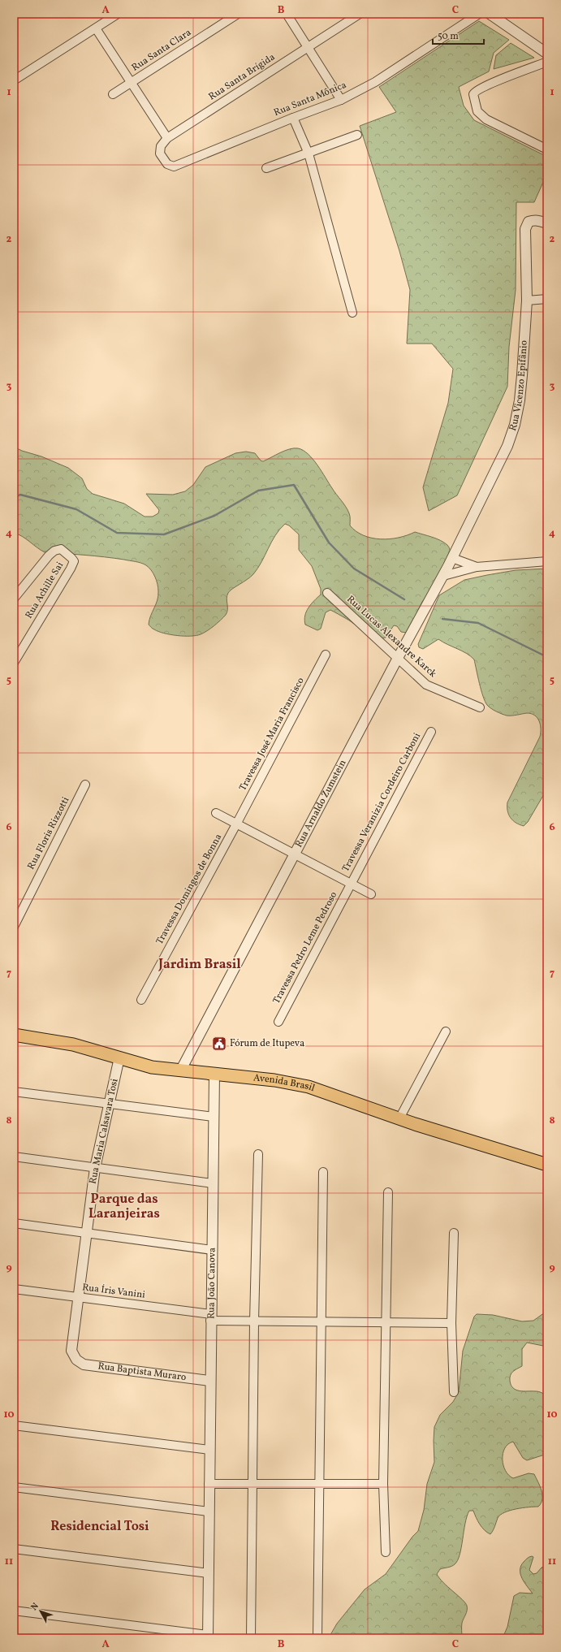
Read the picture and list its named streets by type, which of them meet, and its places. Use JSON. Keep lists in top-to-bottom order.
{
  "streets": {
    "main road": ["Avenida Brasil"],
    "street": [
      "Rua Santa Clara",
      "Rua Santa Brígida",
      "Rua Santa Mônica",
      "Rua Vicenzo Epifânio",
      "Rua Achille Sai",
      "Rua Lucas Alexandre Karck",
      "Travessa José Maria Francisco",
      "Travessa Veranizia Cordeiro Carboni",
      "Rua Arnaldo Zumstein",
      "Rua Floris Rizzotti",
      "Travessa Domingos de Bonna",
      "Travessa Pedro Leme Pedroso",
      "Rua Maria Calsavara Tosi",
      "Rua João Canova",
      "Rua Íris Vanini",
      "Rua Baptista Muraro"
    ]
  },
  "crossings": [
    ["Rua Santa Brígida", "Rua Santa Mônica"],
    ["Rua Vicenzo Epifânio", "Rua Arnaldo Zumstein"],
    ["Rua Lucas Alexandre Karck", "Rua Arnaldo Zumstein"],
    ["Travessa José Maria Francisco", "Travessa Domingos de Bonna"],
    ["Travessa Veranizia Cordeiro Carboni", "Travessa Pedro Leme Pedroso"],
    ["Rua Arnaldo Zumstein", "Avenida Brasil"],
    ["Avenida Brasil", "Rua Maria Calsavara Tosi"],
    ["Avenida Brasil", "Rua João Canova"],
    ["Rua Maria Calsavara Tosi", "Rua Íris Vanini"],
    ["Rua Maria Calsavara Tosi", "Rua Baptista Muraro"],
    ["Rua João Canova", "Rua Íris Vanini"],
    ["Rua João Canova", "Rua Baptista Muraro"]
  ],
  "districts": ["Jardim Brasil", "Parque das Laranjeiras", "Residencial Tosi"],
  "places": {
    "public building": ["Fórum de Itupeva"]
  },
  "scale_bar": "50 m",
  "north": "top left",
  "grid": {
    "columns": ["A", "B", "C"],
    "rows": [
      "1",
      "2",
      "3",
      "4",
      "5",
      "6",
      "7",
      "8",
      "9",
      "10",
      "11"
    ]
  }
}
